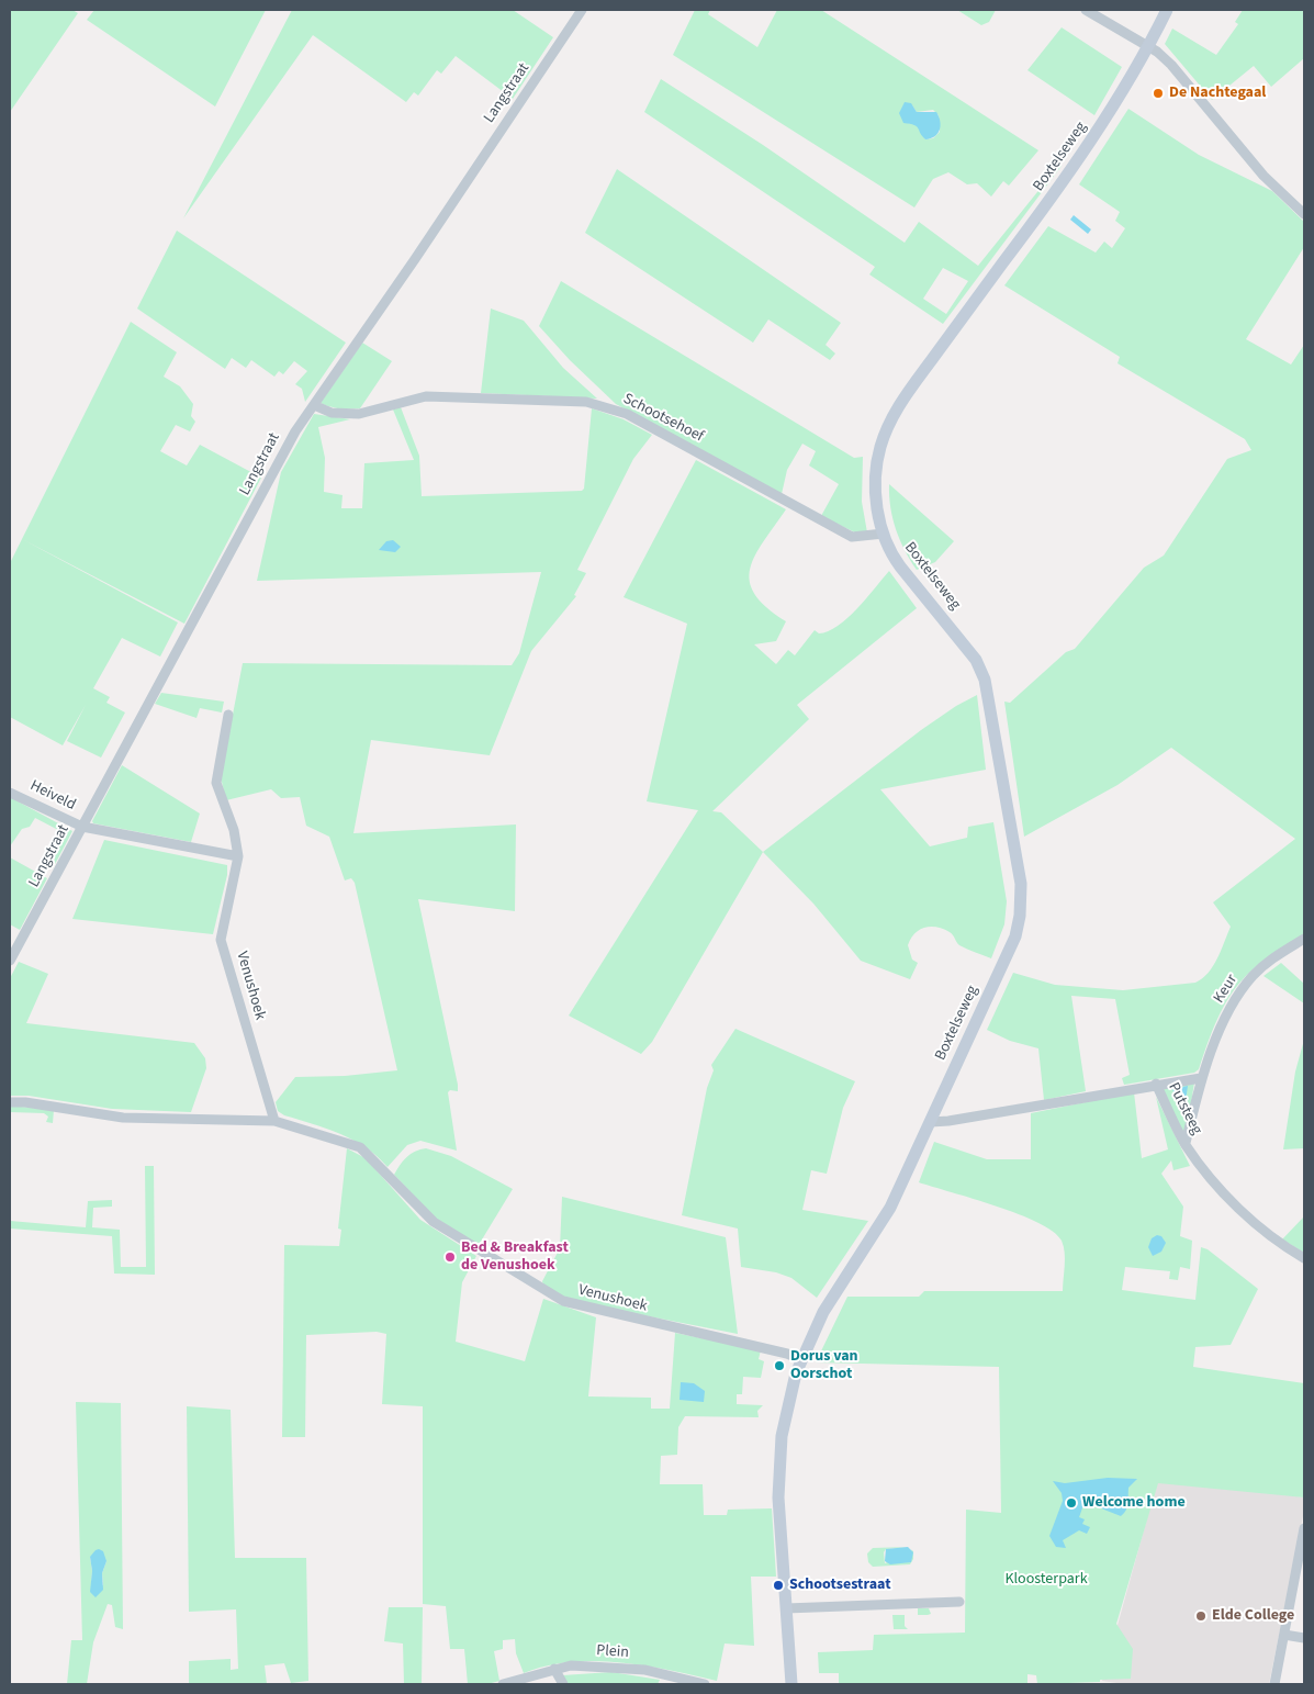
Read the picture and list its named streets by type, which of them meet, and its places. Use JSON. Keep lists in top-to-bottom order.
{
  "streets": {
    "main road": ["Boxtelseweg"],
    "street": [
      "Langstraat",
      "Schootsehoef",
      "Heiveld",
      "Venushoek",
      "Keur",
      "Putsteeg",
      "Plein"
    ]
  },
  "crossings": [
    ["Langstraat", "Schootsehoef"],
    ["Langstraat", "Heiveld"],
    ["Boxtelseweg", "Schootsehoef"],
    ["Boxtelseweg", "Putsteeg"],
    ["Keur", "Putsteeg"]
  ],
  "parks": ["Kloosterpark"],
  "places": [
    "De Nachtegaal",
    "Bed & Breakfast de Venushoek",
    "Dorus van Oorschot",
    "Welcome home",
    "Schootsestraat",
    "Elde College"
  ]
}
